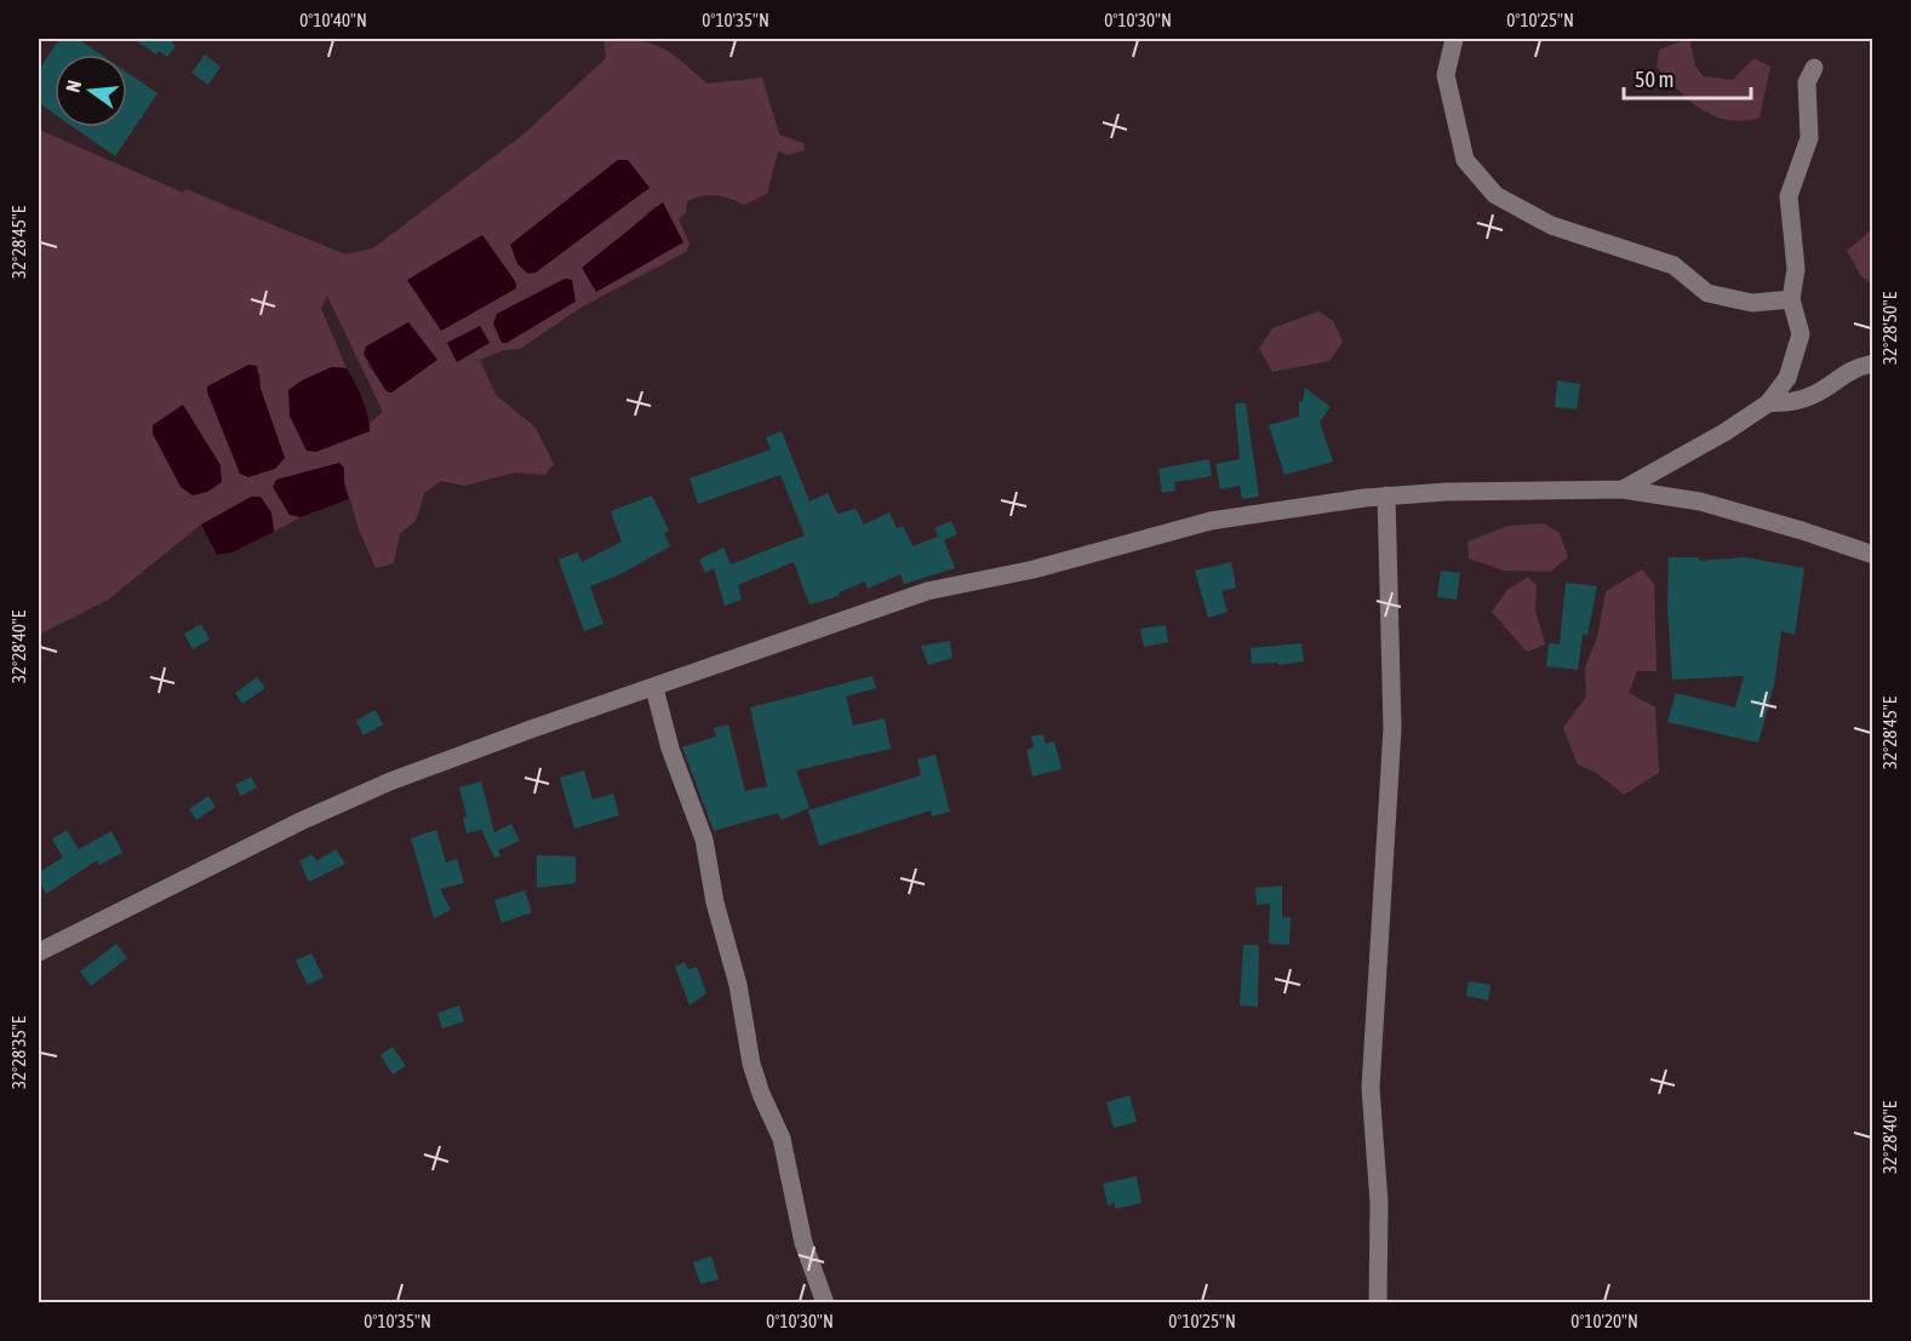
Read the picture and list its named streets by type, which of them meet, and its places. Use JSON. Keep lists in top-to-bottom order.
{
  "scale_bar": "50 m",
  "north": "left",
  "coordinates": [
    "0°10'40\"N",
    "0°10'35\"N",
    "0°10'30\"N",
    "0°10'25\"N",
    "32°28'45\"E",
    "32°28'50\"E",
    "32°28'40\"E",
    "32°28'35\"E",
    "0°10'20\"N"
  ]
}
